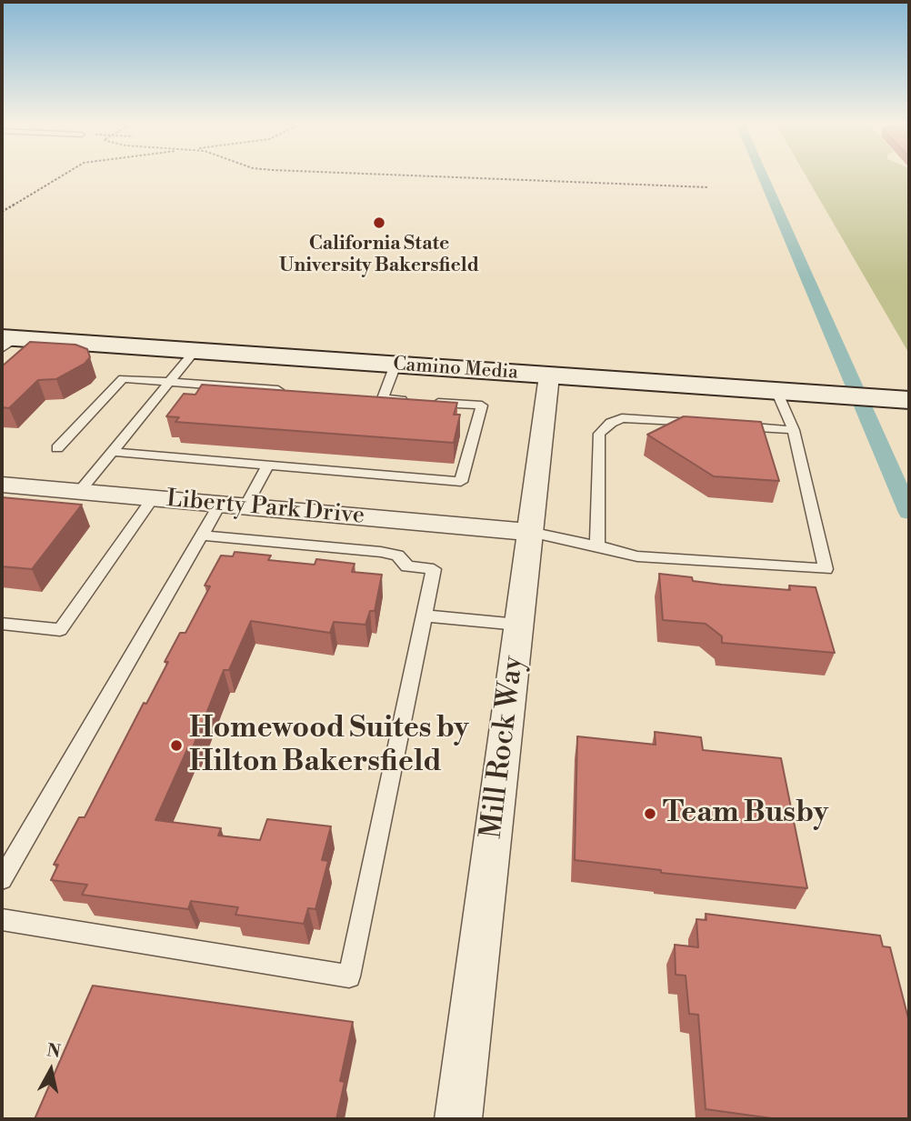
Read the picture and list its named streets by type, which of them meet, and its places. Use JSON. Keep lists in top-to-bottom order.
{
  "streets": {
    "street": ["Camino Media", "Liberty Park Drive", "Mill Rock Way"]
  },
  "crossings": [
    ["Camino Media", "Mill Rock Way"],
    ["Liberty Park Drive", "Mill Rock Way"]
  ],
  "places": ["California State University Bakersfield", "Homewood Suites by Hilton Bakersfield", "Team Busby"],
  "north": "top"
}
